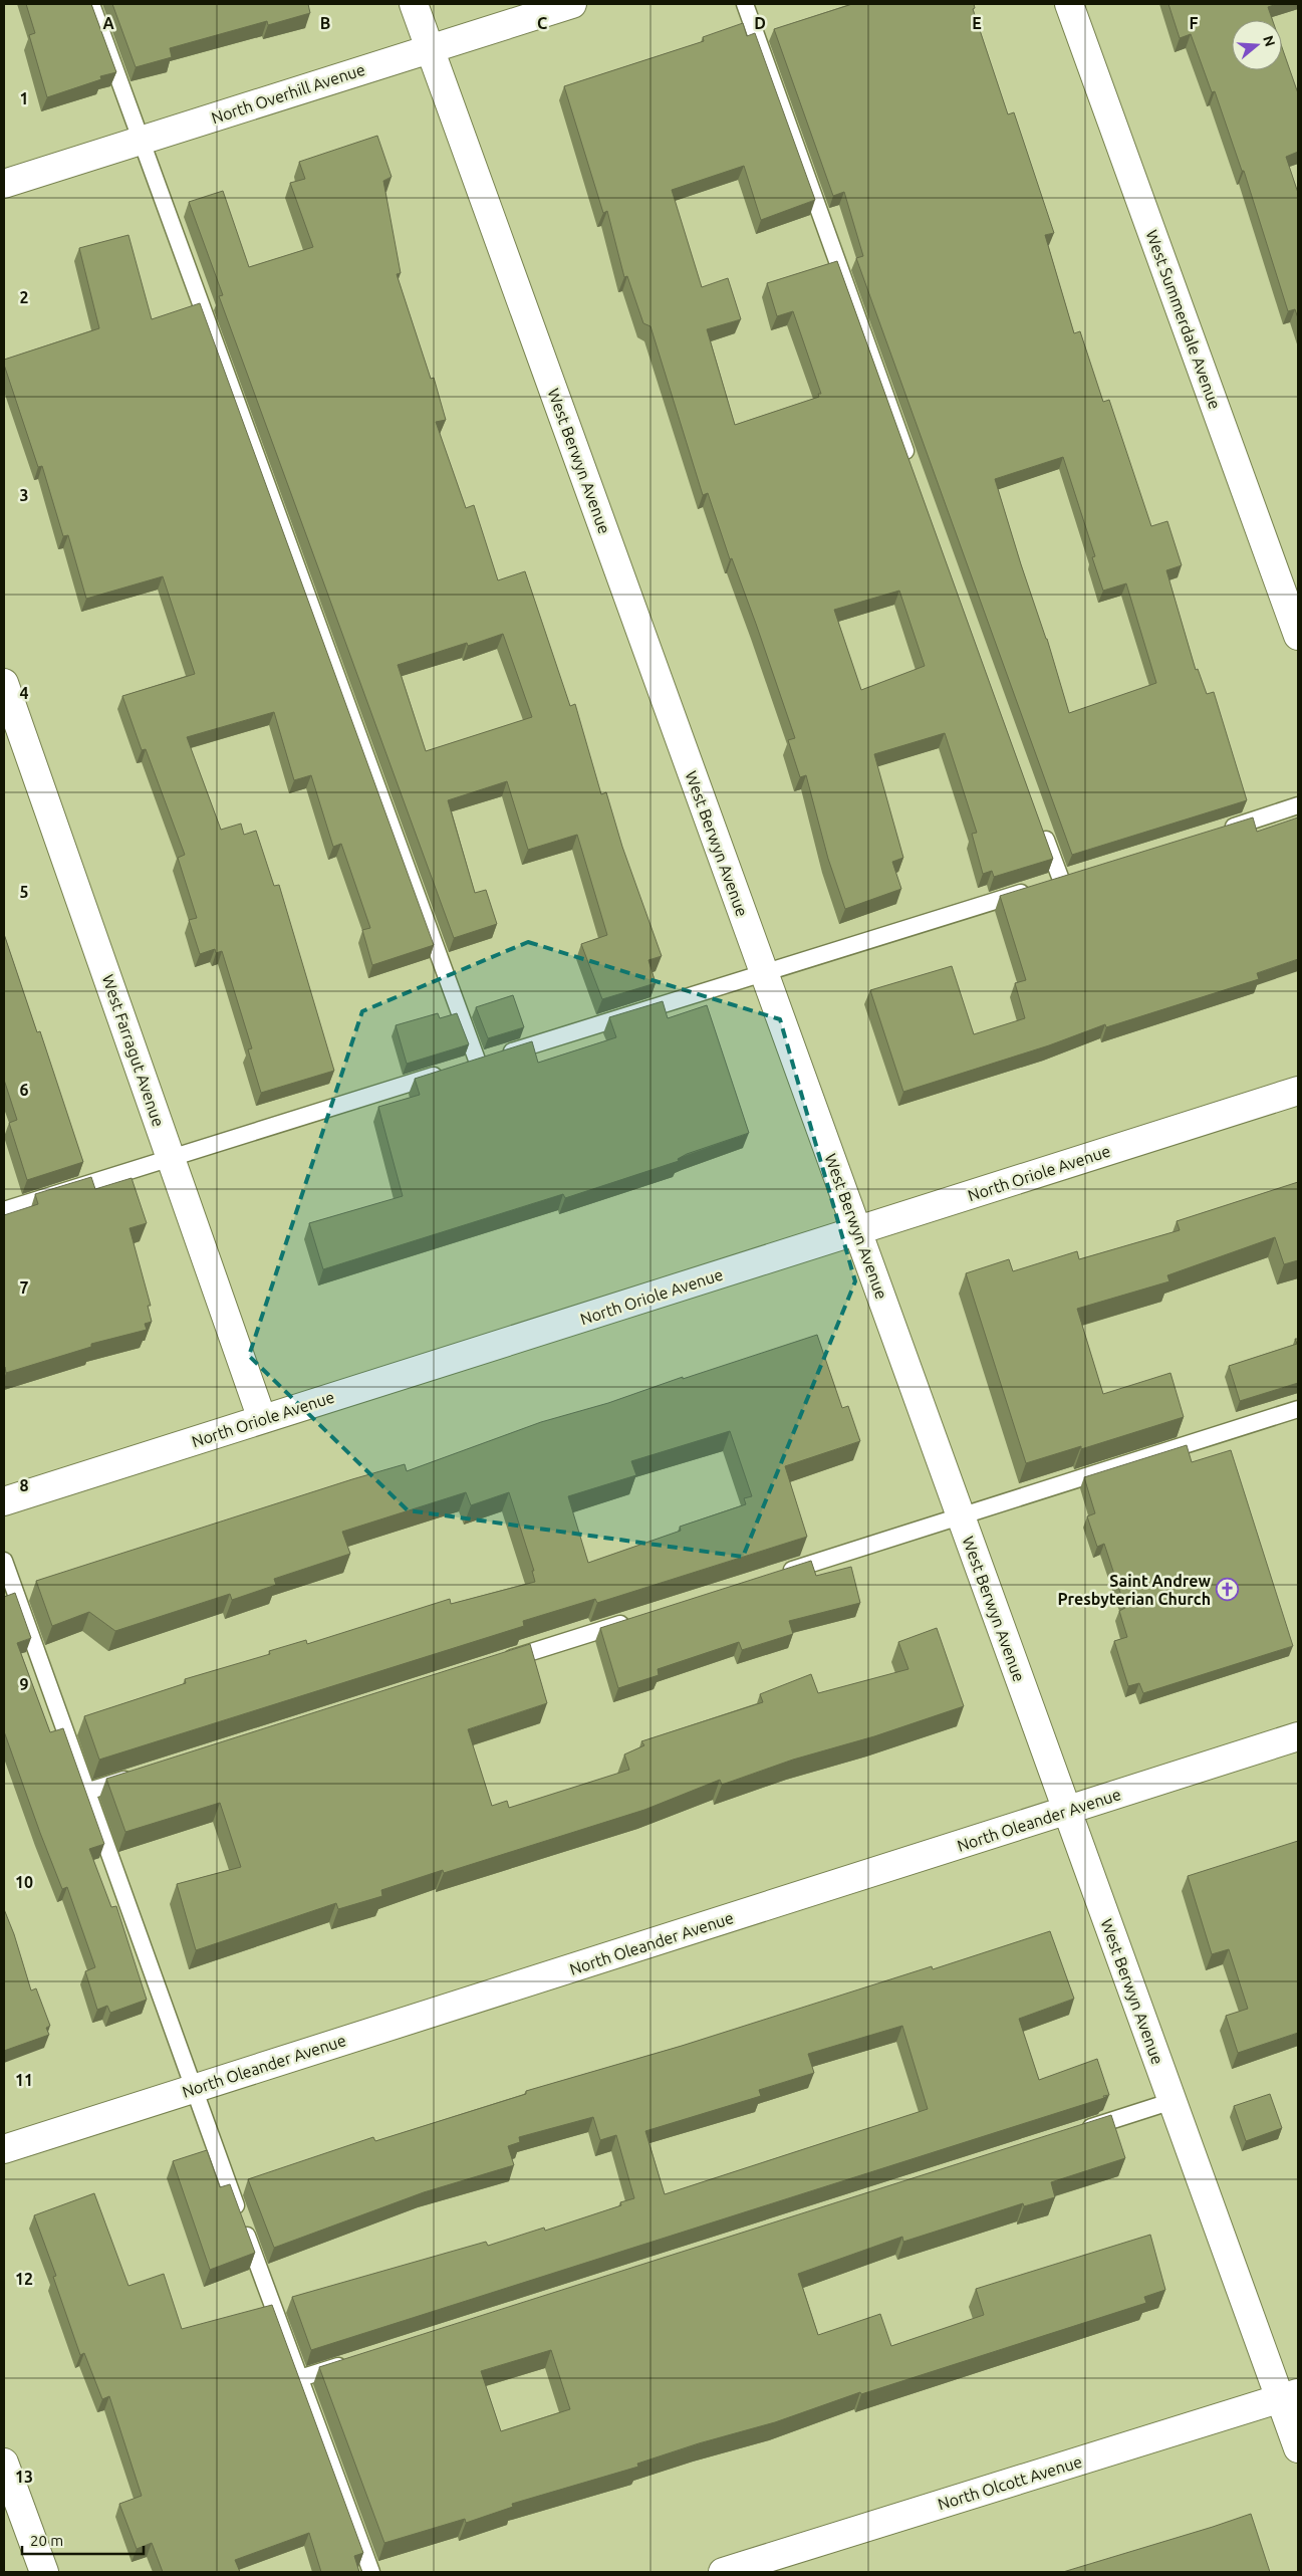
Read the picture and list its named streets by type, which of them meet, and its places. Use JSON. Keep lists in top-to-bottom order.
{
  "streets": {
    "street": [
      "North Overhill Avenue",
      "West Summerdale Avenue",
      "West Berwyn Avenue",
      "West Farragut Avenue",
      "North Oriole Avenue",
      "North Oleander Avenue",
      "North Olcott Avenue"
    ]
  },
  "crossings": [
    ["North Overhill Avenue", "West Berwyn Avenue"],
    ["West Berwyn Avenue", "North Oriole Avenue"],
    ["West Berwyn Avenue", "North Oleander Avenue"],
    ["West Berwyn Avenue", "North Olcott Avenue"],
    ["West Farragut Avenue", "North Oriole Avenue"]
  ],
  "places": {
    "church": ["Saint Andrew Presbyterian Church"]
  },
  "scale_bar": "20 m",
  "north": "right",
  "grid": {
    "columns": [
      "A",
      "B",
      "C",
      "D",
      "E",
      "F"
    ],
    "rows": [
      "1",
      "2",
      "3",
      "4",
      "5",
      "6",
      "7",
      "8",
      "9",
      "10",
      "11",
      "12",
      "13"
    ]
  }
}
